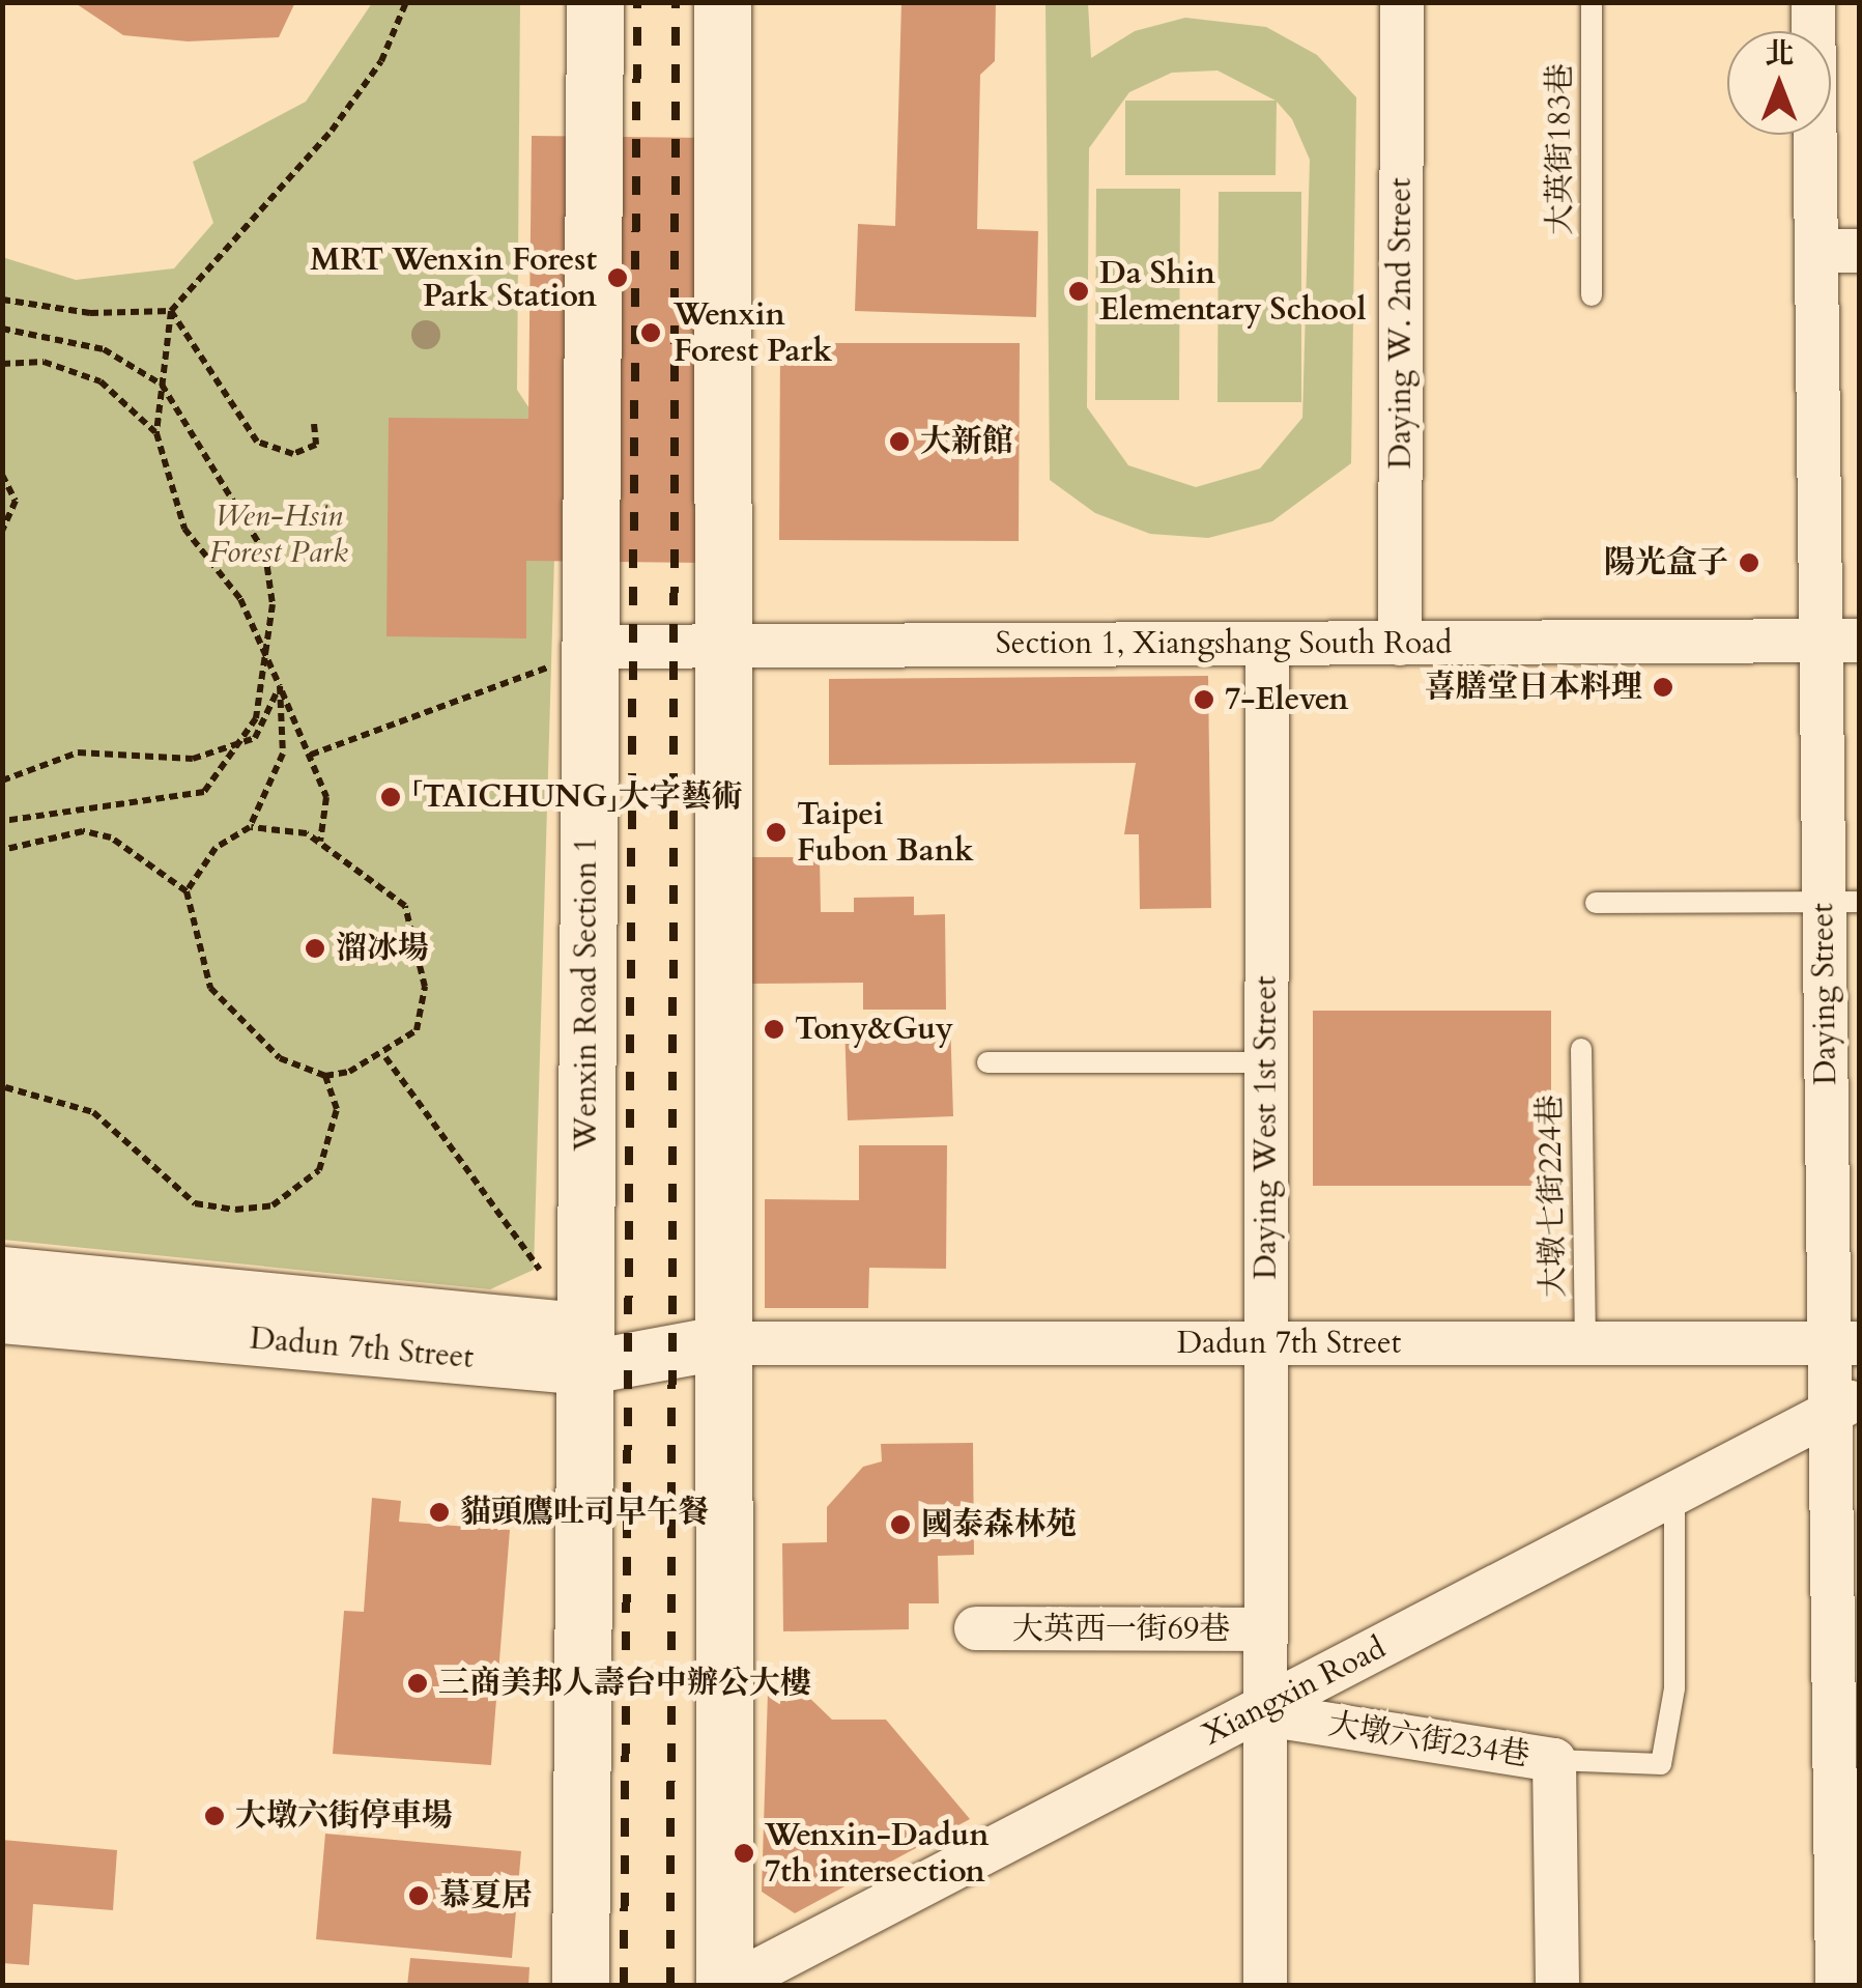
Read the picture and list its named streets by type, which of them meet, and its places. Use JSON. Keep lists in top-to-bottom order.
{
  "streets": {
    "main road": ["Wenxin Road Section 1"],
    "street": [
      "Daying W. 2nd Street",
      "Section 1, Xiangshang South Road",
      "Daying Street",
      "Daying West 1st Street",
      "Dadun 7th Street",
      "大英西一街69巷",
      "Xiangxin Road",
      "大墩六街234巷"
    ],
    "lane": ["大英街183巷", "大墩七街224巷"]
  },
  "crossings": [
    ["Daying W. 2nd Street", "Section 1, Xiangshang South Road"],
    ["Section 1, Xiangshang South Road", "Wenxin Road Section 1"],
    ["Section 1, Xiangshang South Road", "Daying Street"],
    ["Section 1, Xiangshang South Road", "Daying West 1st Street"],
    ["Wenxin Road Section 1", "Dadun 7th Street"],
    ["Daying Street", "Dadun 7th Street"],
    ["Daying Street", "Xiangxin Road"],
    ["Daying West 1st Street", "Dadun 7th Street"],
    ["Daying West 1st Street", "大英西一街69巷"],
    ["Daying West 1st Street", "Xiangxin Road"],
    ["Daying West 1st Street", "大墩六街234巷"],
    ["大墩七街224巷", "Dadun 7th Street"],
    ["Xiangxin Road", "大墩六街234巷"]
  ],
  "parks": ["Wen-Hsin Forest Park"],
  "places": [
    "MRT Wenxin Forest Park Station",
    "Da Shin Elementary School",
    "Wenxin Forest Park",
    "大新館",
    "陽光盒子",
    "喜膳堂日本料理",
    "7-Eleven",
    "「TAICHUNG」大字藝術",
    "Taipei Fubon Bank",
    "溜冰場",
    "Tony&Guy",
    "貓頭鷹吐司早午餐",
    "國泰森林苑",
    "三商美邦人壽台中辦公大樓",
    "大墩六街停車場",
    "Wenxin-Dadun 7th intersection",
    "慕夏居"
  ],
  "north": "top"
}
